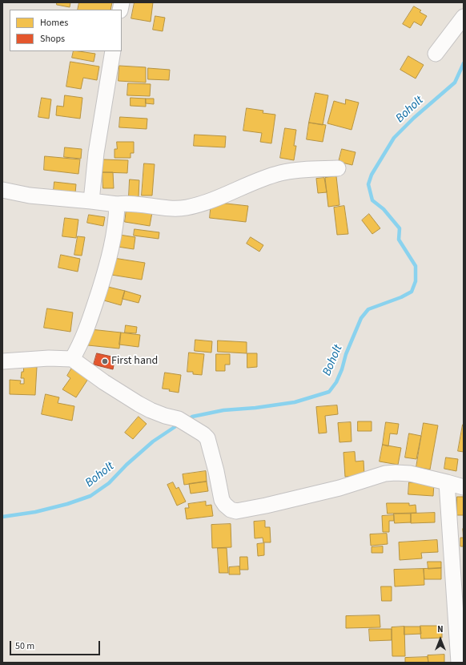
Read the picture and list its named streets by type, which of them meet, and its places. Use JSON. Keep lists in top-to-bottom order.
{
  "water": ["Boholt"],
  "places": ["First hand"],
  "legend": ["Homes", "Shops"],
  "scale_bar": "50 m",
  "north": "top"
}
